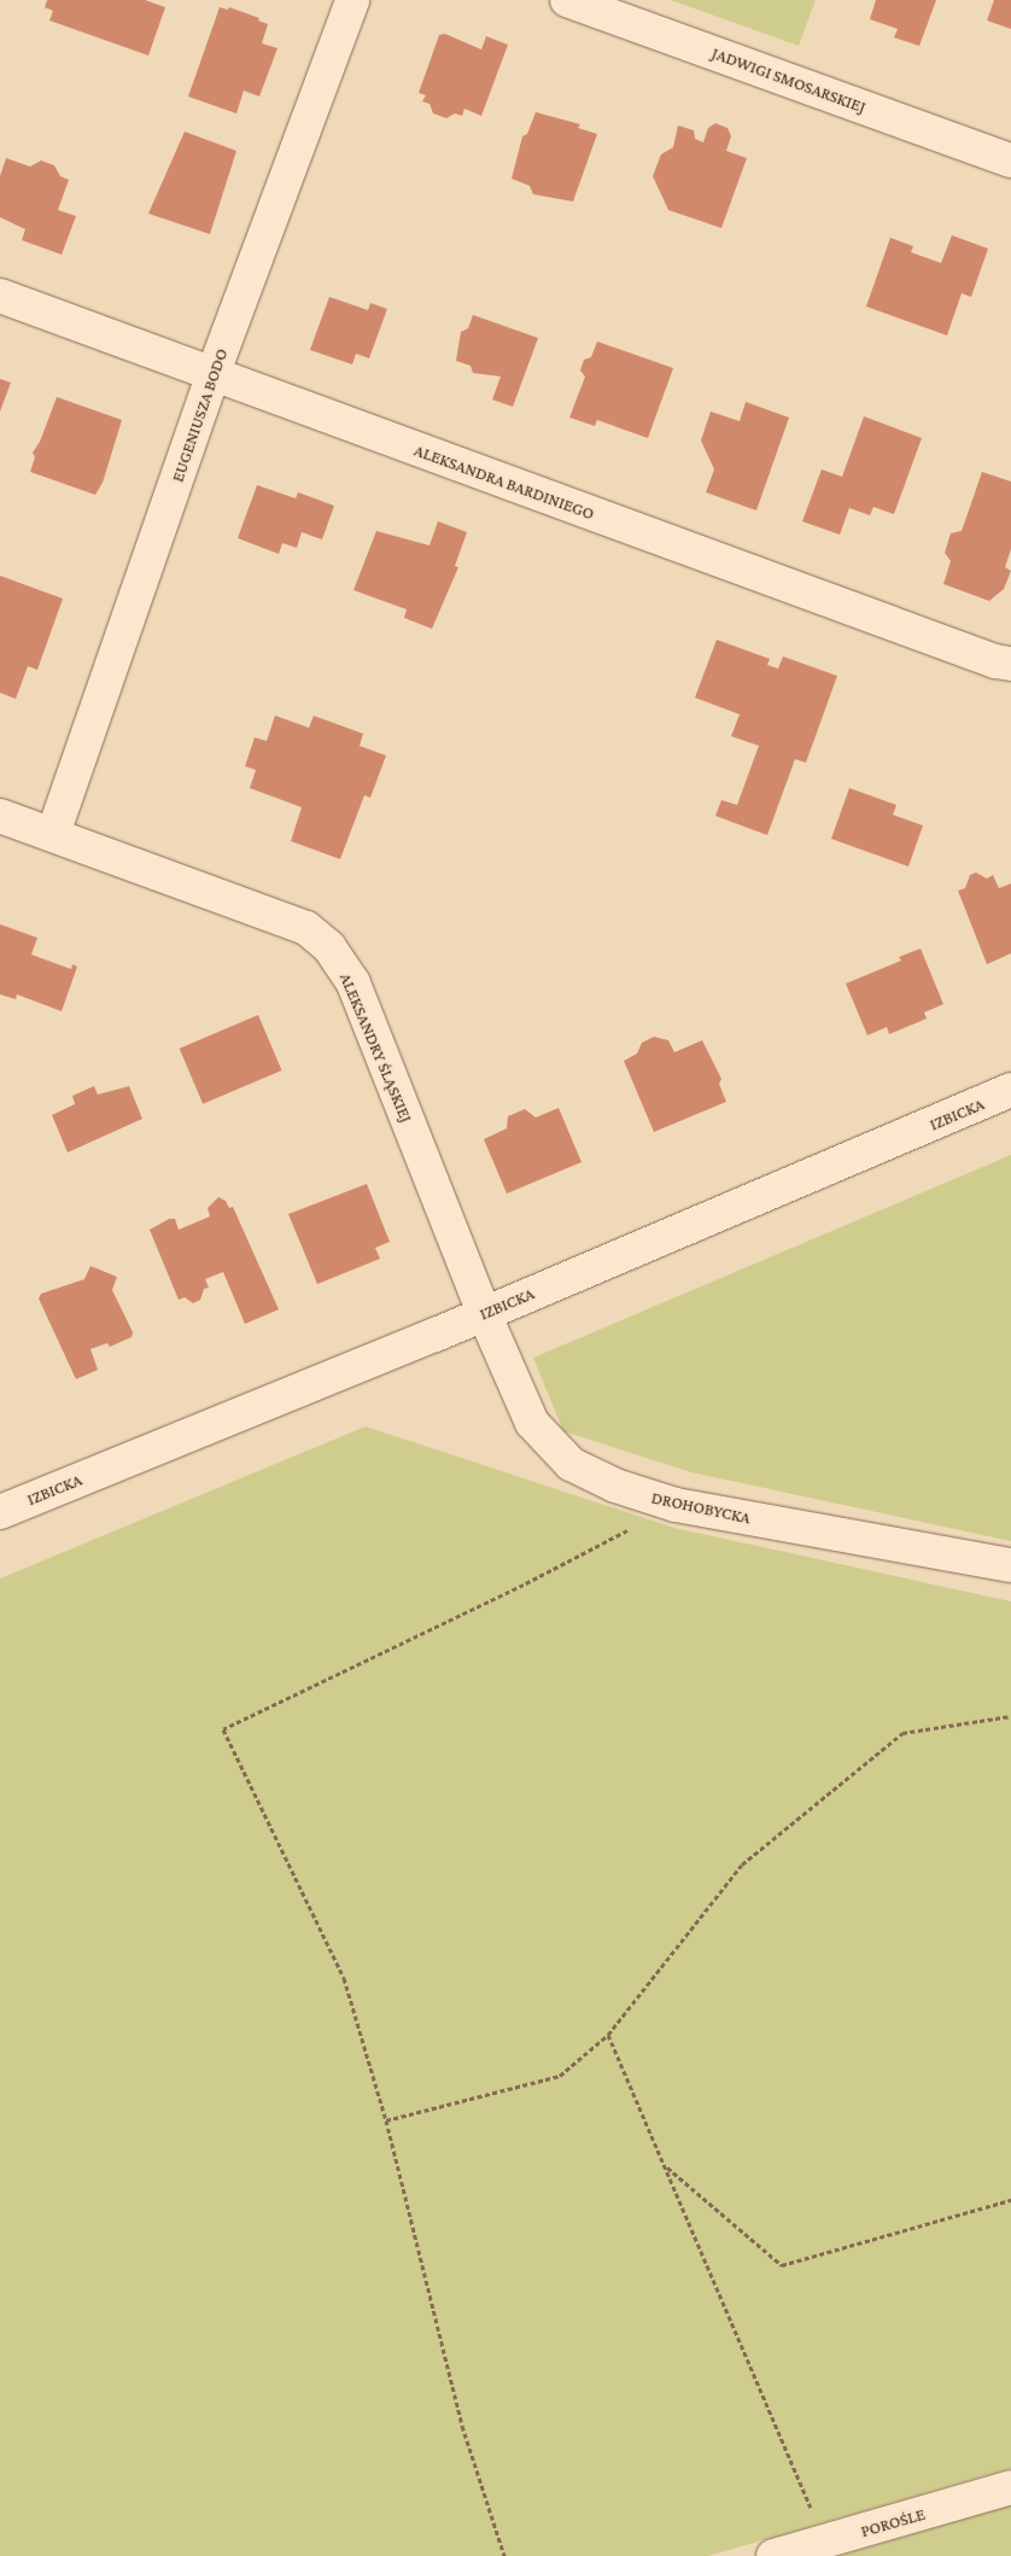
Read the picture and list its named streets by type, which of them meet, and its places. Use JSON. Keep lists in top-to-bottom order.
{
  "streets": {
    "street": [
      "JADWIGI SMOSARSKIEJ",
      "EUGENIUSZA BODO",
      "ALEKSANDRA BARDINIEGO",
      "ALEKSANDRY ŚLĄSKIEJ",
      "IZBICKA",
      "DROHOBYCKA",
      "POROŚLE"
    ]
  },
  "crossings": [
    ["EUGENIUSZA BODO", "ALEKSANDRA BARDINIEGO"],
    ["EUGENIUSZA BODO", "ALEKSANDRY ŚLĄSKIEJ"],
    ["ALEKSANDRY ŚLĄSKIEJ", "IZBICKA"],
    ["ALEKSANDRY ŚLĄSKIEJ", "DROHOBYCKA"],
    ["IZBICKA", "DROHOBYCKA"]
  ]
}
